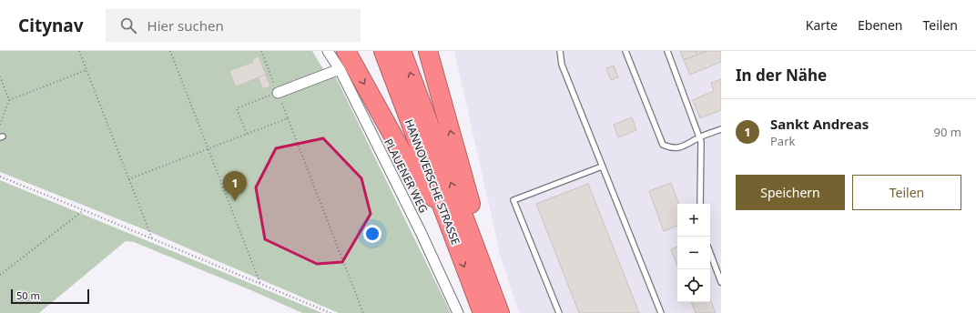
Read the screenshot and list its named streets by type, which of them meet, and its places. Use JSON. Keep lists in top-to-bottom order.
{
  "streets": {
    "highway": ["HANNOVERSCHE STRASSE"],
    "street": ["PLAUENER WEG"]
  },
  "scale_bar": "50 m",
  "page": {
    "header": "Citynav",
    "search": "Hier suchen",
    "nav": ["Karte", "Ebenen", "Teilen"],
    "heading": "In der Nähe",
    "list": [
      {
        "mark": "1",
        "name": "Sankt Andreas",
        "note": "Park",
        "value": "90 m"
      }
    ],
    "buttons": ["Speichern", "Teilen"],
    "pins": "1",
    "map_buttons": ["+", "−"],
    "scale": "50 m"
  }
}
